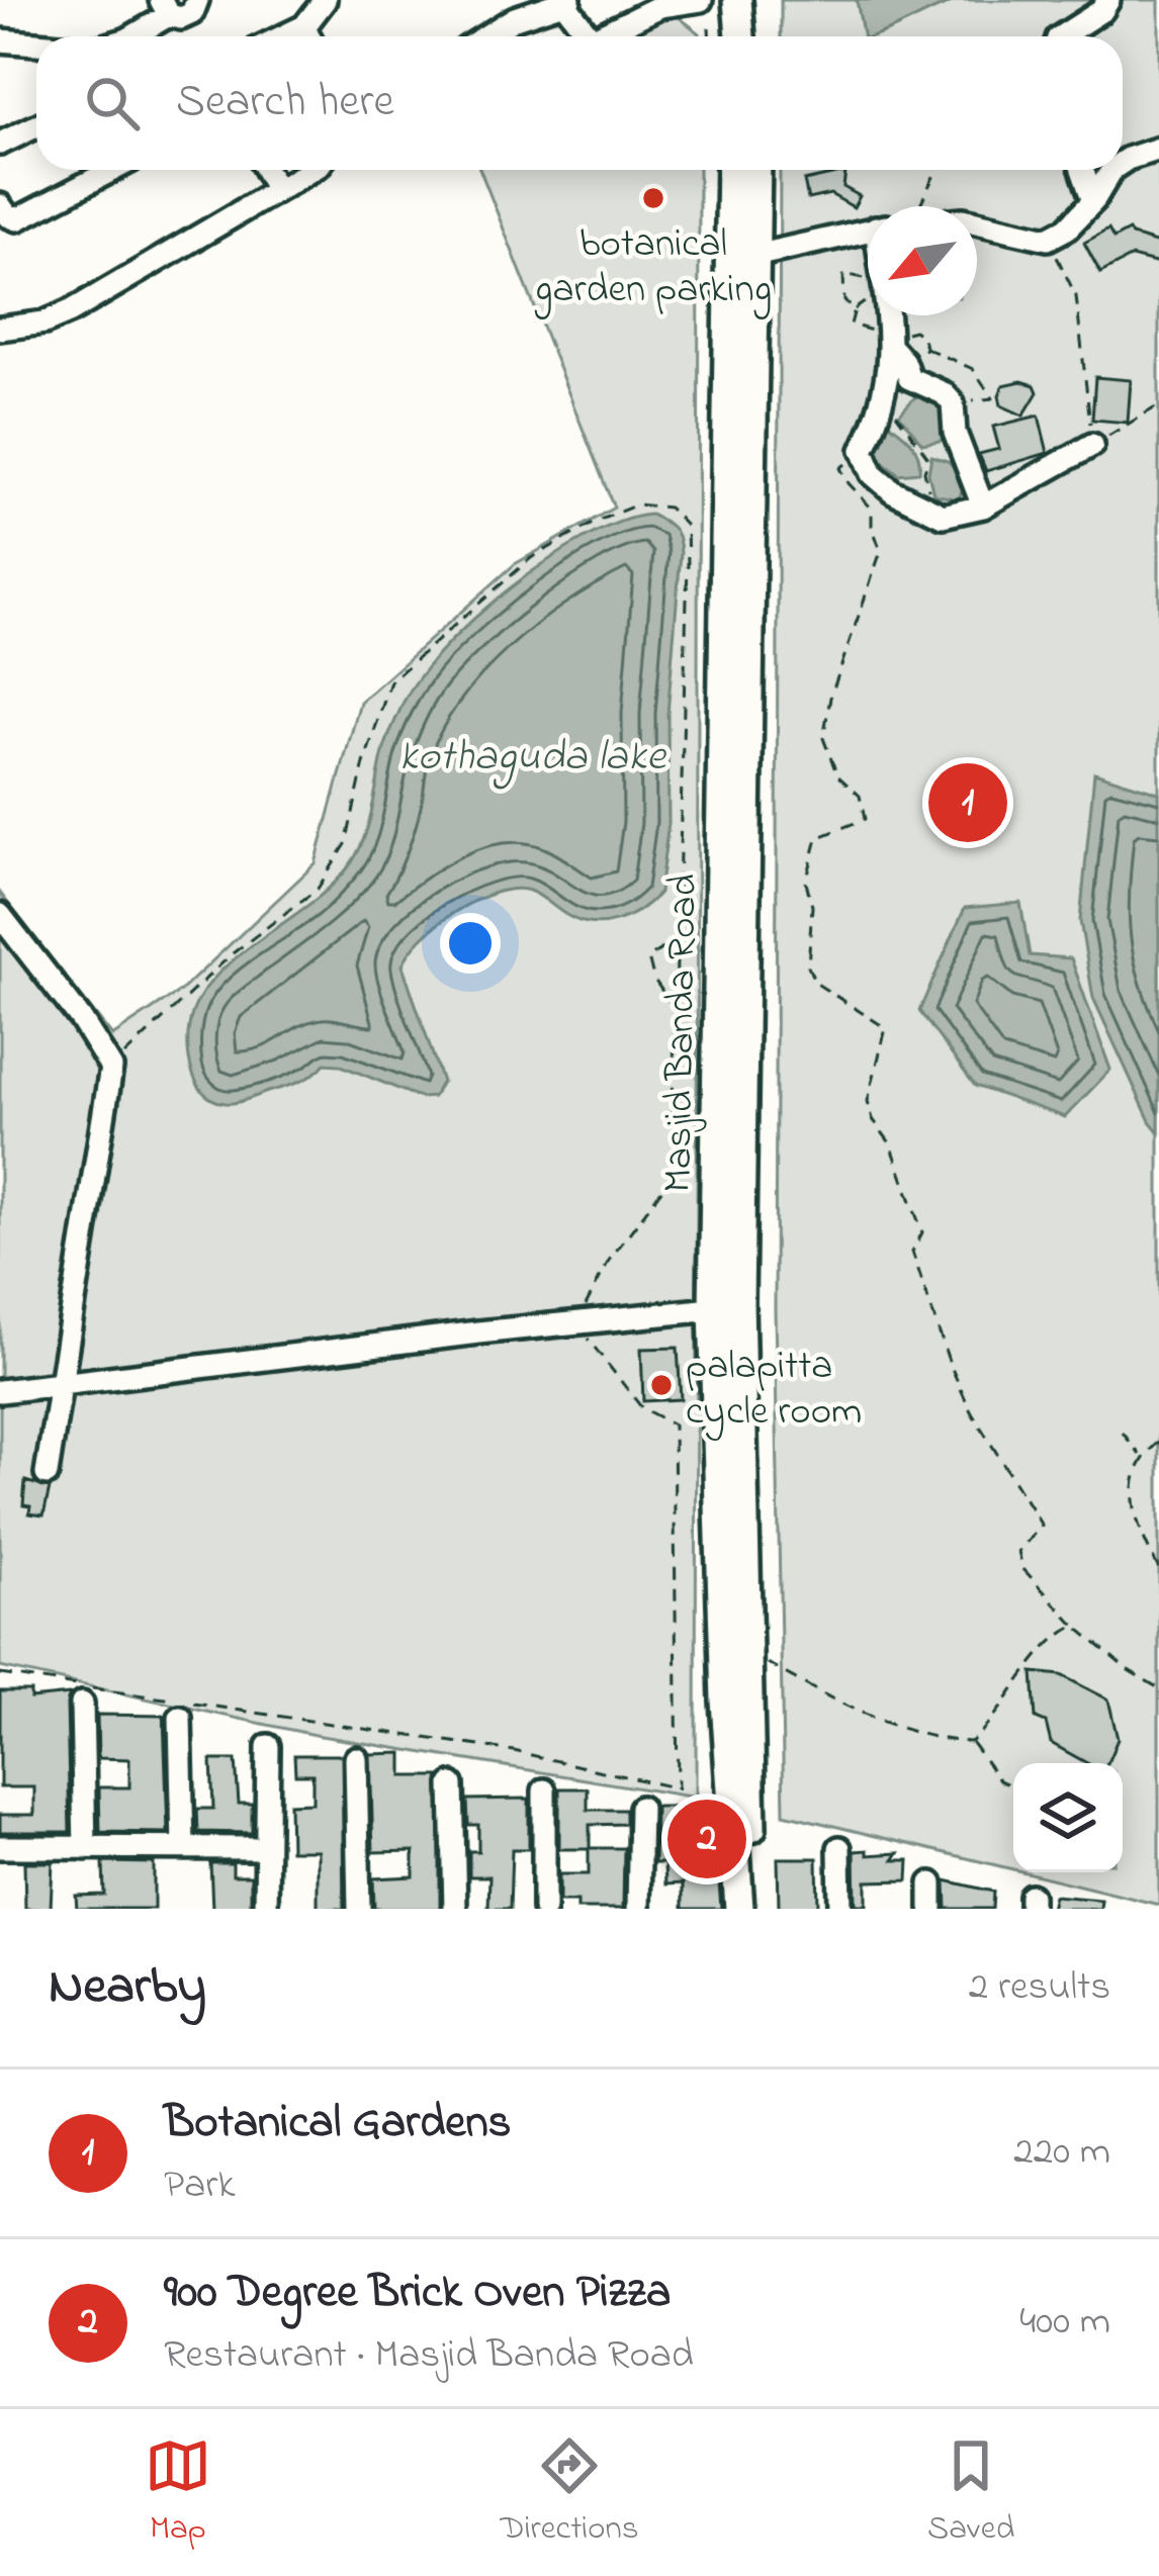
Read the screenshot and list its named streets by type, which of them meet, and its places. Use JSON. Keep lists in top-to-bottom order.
{
  "streets": {
    "main road": ["Masjid Banda Road"]
  },
  "water": ["kothaguda lake"],
  "places": ["botanical garden parking", "palapitta cycle room"],
  "north": "bottom left",
  "page": {
    "search": "Search here",
    "pins": ["1", "2"],
    "heading": ["Nearby", "2 results"],
    "list": [
      {
        "mark": "1",
        "name": "Botanical Gardens",
        "note": "Park",
        "value": "220 m"
      },
      {
        "mark": "2",
        "name": "900 Degree Brick Oven Pizza",
        "note": "Restaurant · Masjid Banda Road",
        "value": "400 m"
      }
    ],
    "nav": ["Map", "Directions", "Saved"]
  }
}
